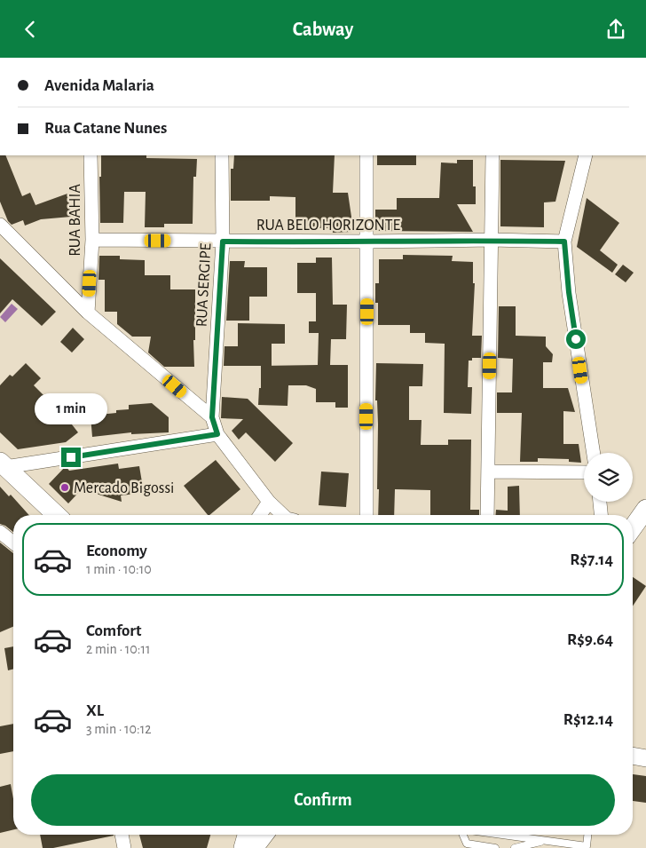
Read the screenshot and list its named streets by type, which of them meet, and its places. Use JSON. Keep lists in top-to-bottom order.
{
  "streets": {
    "street": ["RUA BAHIA", "RUA BELO HORIZONTE", "RUA SERGIPE"]
  },
  "crossings": [
    ["RUA BAHIA", "RUA BELO HORIZONTE"],
    ["RUA BELO HORIZONTE", "RUA SERGIPE"]
  ],
  "places": ["Mercado Bigossi"],
  "page": {
    "header": "Cabway",
    "banner": ["Avenida Malaria", "Rua Catane Nunes"],
    "bubble": "1 min",
    "list": [
      {
        "name": "Economy",
        "note": "1 min · 10:10",
        "value": "R$7.14"
      },
      {
        "name": "Comfort",
        "note": "2 min · 10:11",
        "value": "R$9.64"
      },
      {
        "name": "XL",
        "note": "3 min · 10:12",
        "value": "R$12.14"
      }
    ],
    "buttons": "Confirm"
  }
}
